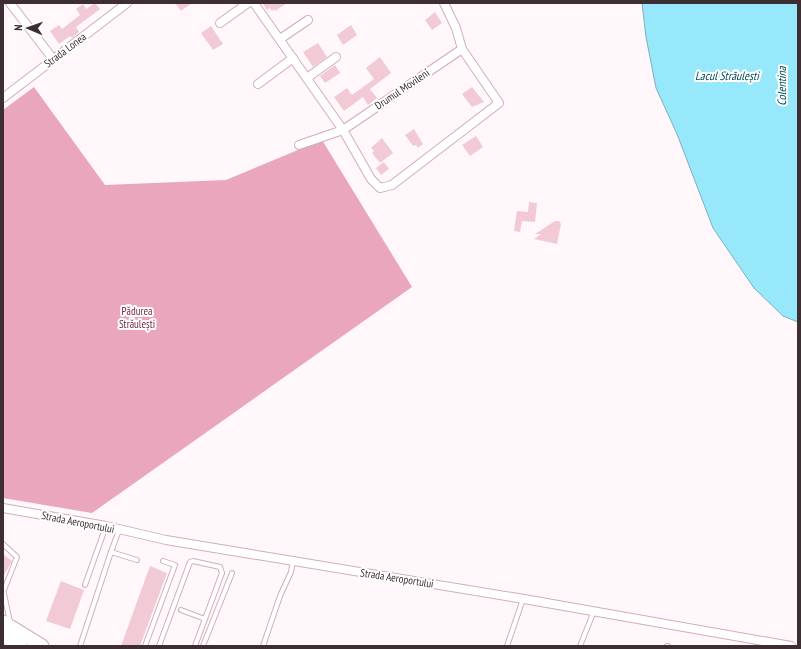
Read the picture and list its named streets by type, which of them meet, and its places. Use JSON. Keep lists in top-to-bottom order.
{
  "streets": {
    "street": ["Strada Lonea", "Drumul Movileni", "Strada Aeroportului"]
  },
  "water": ["Lacul Străulești", "Colentina"],
  "parks": ["Pădurea Străulești"],
  "north": "left"
}
